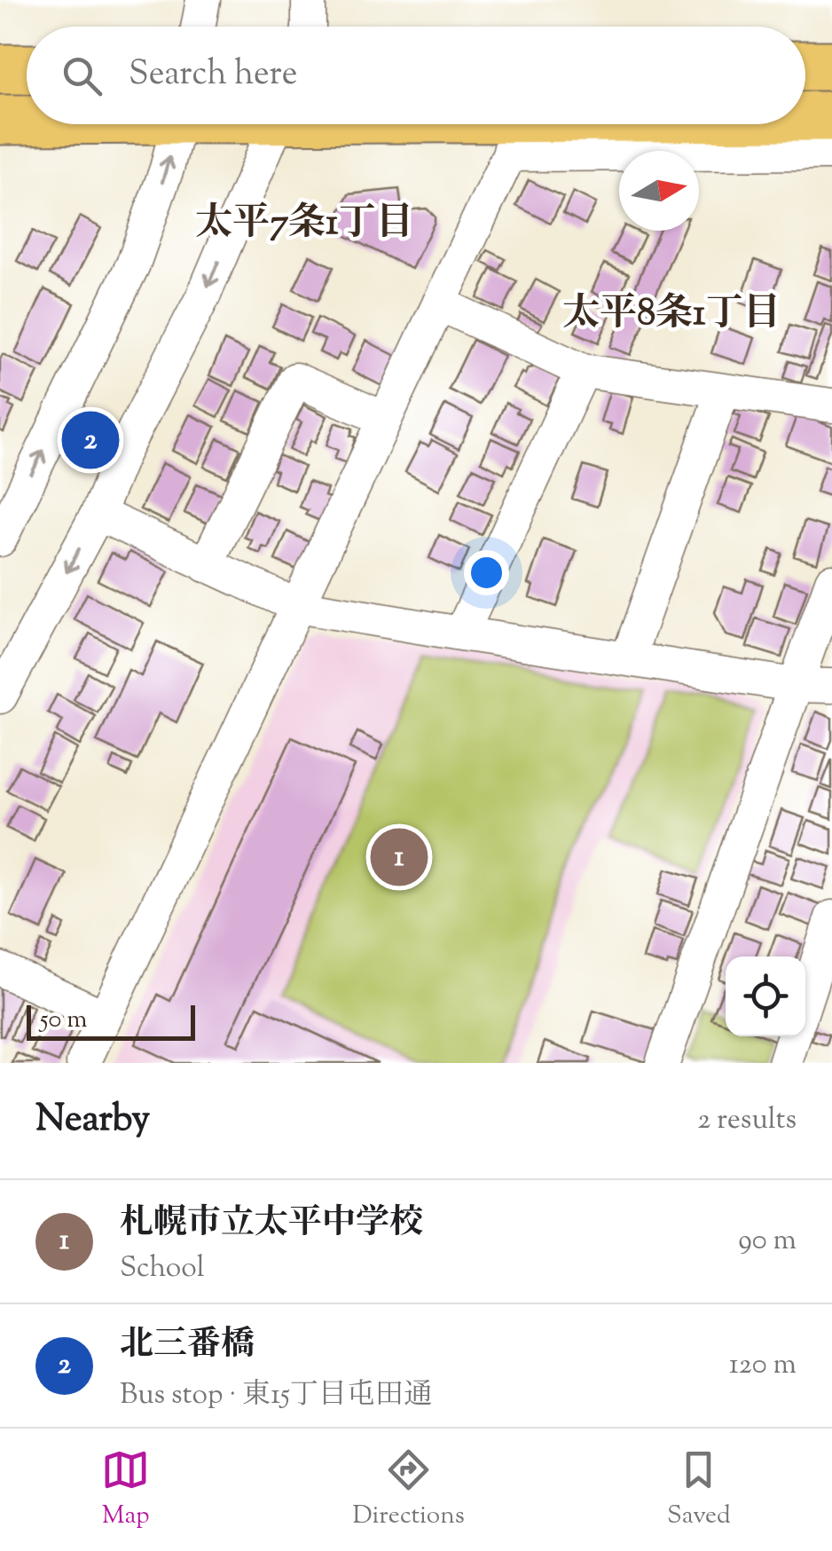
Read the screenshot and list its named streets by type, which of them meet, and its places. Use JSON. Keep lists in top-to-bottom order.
{
  "districts": ["太平7条1丁目", "太平8条1丁目"],
  "scale_bar": "50 m",
  "north": "right",
  "page": {
    "search": "Search here",
    "pins": ["2", "1"],
    "scale": "50 m",
    "heading": ["Nearby", "2 results"],
    "list": [
      {
        "mark": "1",
        "name": "札幌市立太平中学校",
        "note": "School",
        "value": "90 m"
      },
      {
        "mark": "2",
        "name": "北三番橋",
        "note": "Bus stop · 東15丁目屯田通",
        "value": "120 m"
      }
    ],
    "nav": ["Map", "Directions", "Saved"]
  }
}
